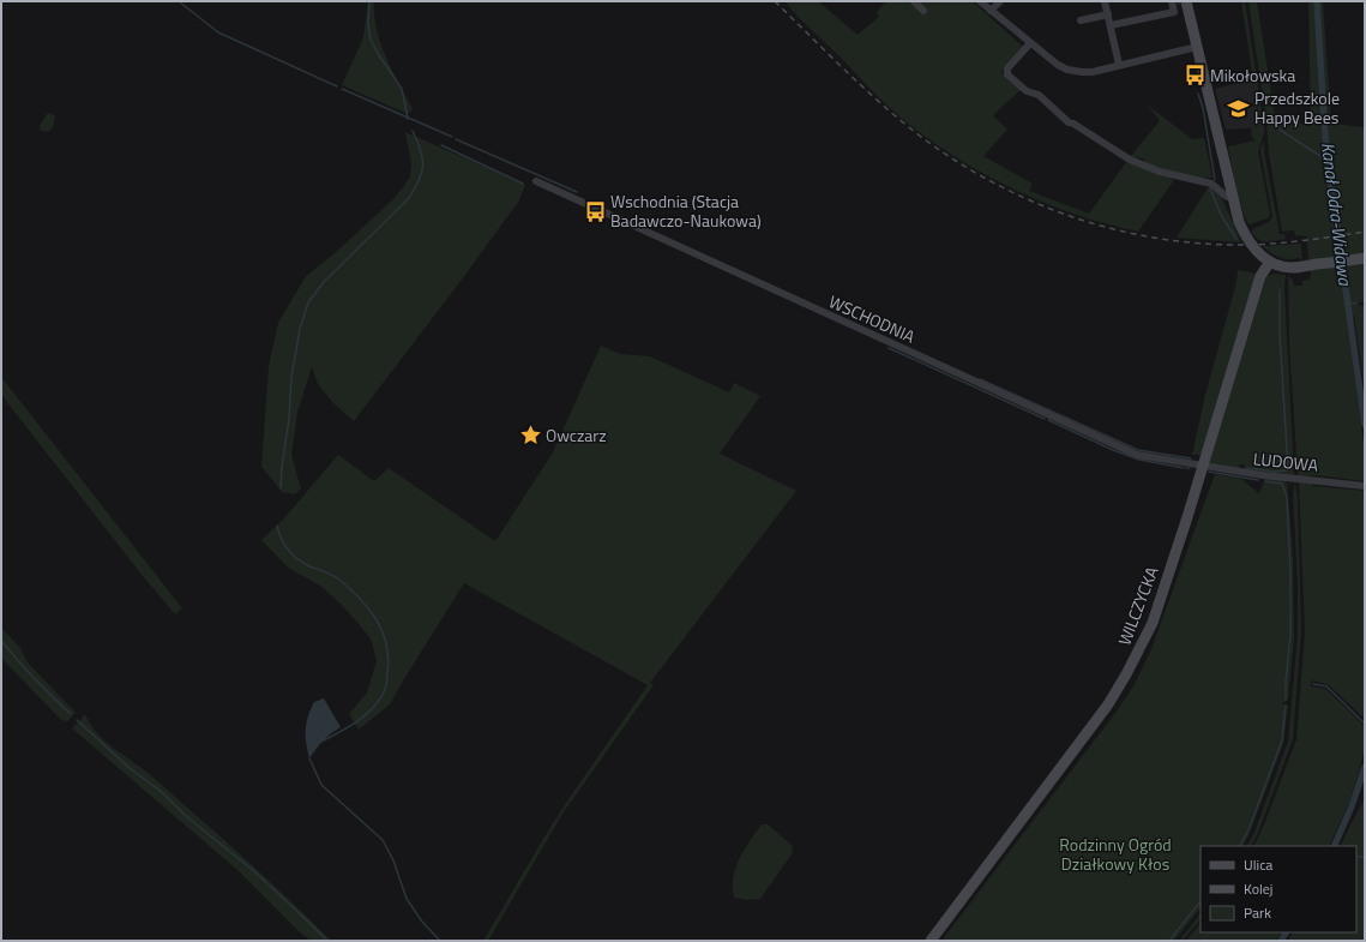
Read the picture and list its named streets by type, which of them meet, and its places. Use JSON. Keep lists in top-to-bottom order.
{
  "streets": {
    "street": ["WSCHODNIA", "LUDOWA", "WILCZYCKA"]
  },
  "crossings": [
    ["WSCHODNIA", "LUDOWA"],
    ["WSCHODNIA", "WILCZYCKA"],
    ["LUDOWA", "WILCZYCKA"]
  ],
  "water": ["Kanał Odra-Widawa"],
  "parks": ["Rodzinny Ogród Działkowy Kłos"],
  "places": {
    "bus stop": ["Mikołowska", "Wschodnia (Stacja Badawczo-Naukowa)"],
    "school or university": ["Przedszkole Happy Bees"],
    "place": ["Owczarz"]
  },
  "legend": ["Ulica", "Kolej", "Park"]
}
